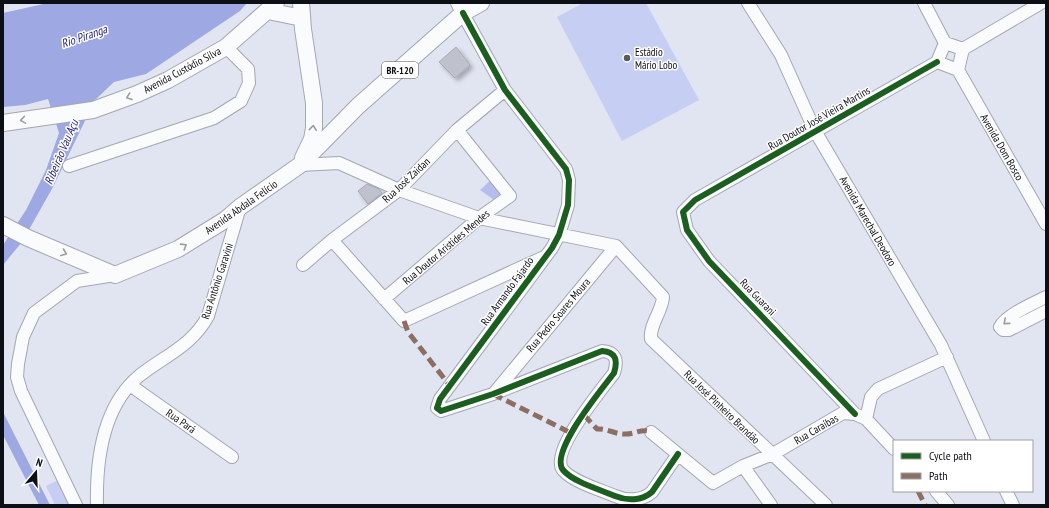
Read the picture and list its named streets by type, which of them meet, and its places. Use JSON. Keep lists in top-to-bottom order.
{
  "streets": {
    "main road": ["Avenida Custódio Silva", "BR-120", "Avenida Abdala Felício"],
    "street": [
      "Rua Doutor José Vieira Martins",
      "Avenida Dom Bosco",
      "Rua José Zaidan",
      "Avenida Marechal Deodoro",
      "Rua Doutor Aristídes Mendes",
      "Rua Antônio Garavini",
      "Rua Armando Fajardo",
      "Rua Guarani",
      "Rua Pedro Soares Moura",
      "Rua José Pinheiro Brandão",
      "Rua Pará",
      "Rua Caraíbas"
    ]
  },
  "crossings": [
    ["BR-120", "Avenida Abdala Felício"],
    ["BR-120", "Rua Armando Fajardo"],
    ["Rua Doutor José Vieira Martins", "Avenida Marechal Deodoro"],
    ["Rua Doutor José Vieira Martins", "Rua Guarani"],
    ["Rua José Zaidan", "Rua Doutor Aristídes Mendes"],
    ["Rua José Zaidan", "Rua Armando Fajardo"],
    ["Avenida Abdala Felício", "Rua Antônio Garavini"],
    ["Rua Antônio Garavini", "Rua Pará"],
    ["Rua Armando Fajardo", "Rua Pedro Soares Moura"],
    ["Rua Guarani", "Rua Caraíbas"],
    ["Rua Pedro Soares Moura", "Rua José Pinheiro Brandão"],
    ["Rua José Pinheiro Brandão", "Rua Caraíbas"]
  ],
  "one_way": ["Avenida Custódio Silva"],
  "water": ["Rio Piranga", "Ribeirão Vau Açu"],
  "places": ["Estádio Mário Lobo"],
  "legend": ["Cycle path", "Path"],
  "north": "top"
}
